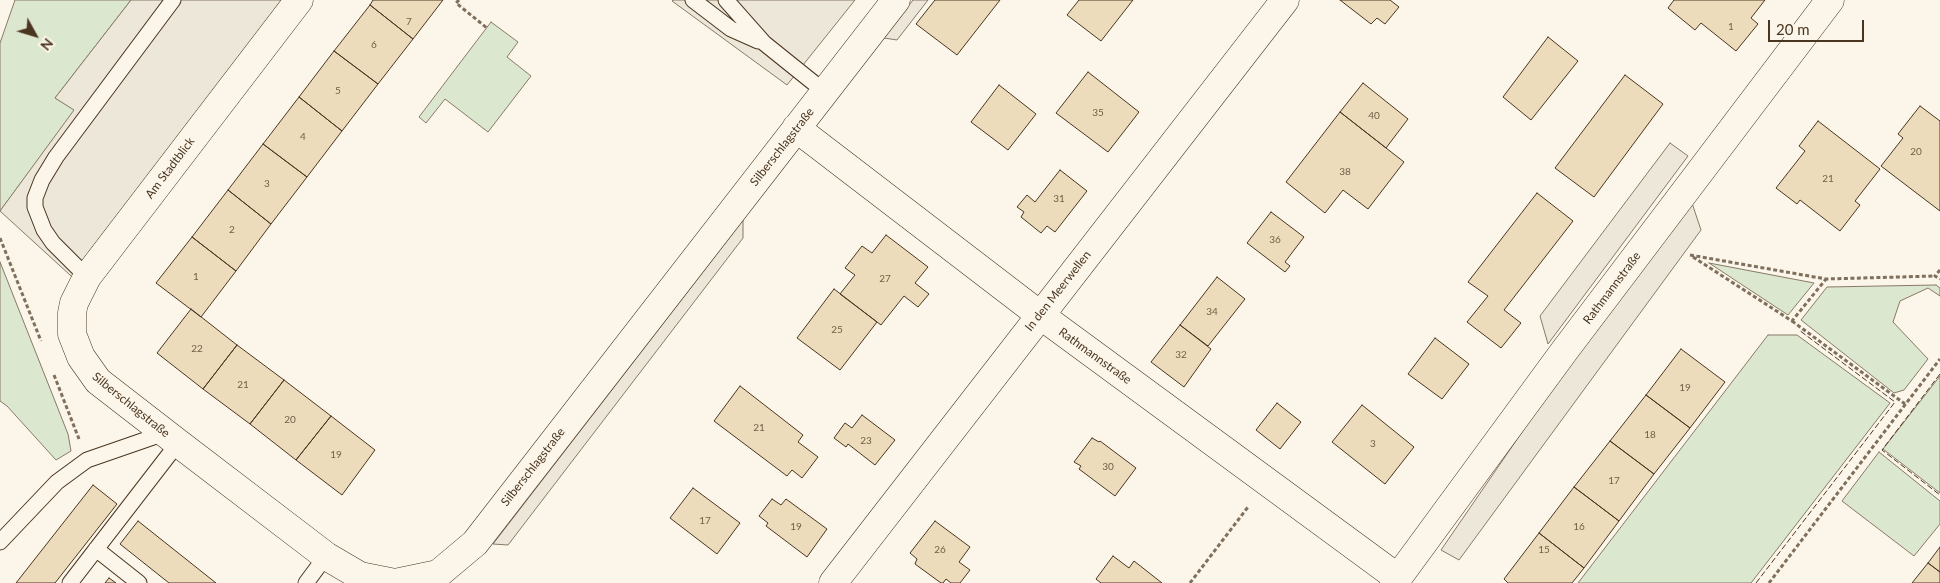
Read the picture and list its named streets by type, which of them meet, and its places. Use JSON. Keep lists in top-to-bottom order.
{
  "streets": {
    "street": [
      "Silberschlagstraße",
      "Am Stadtblick",
      "Rathmannstraße",
      "In den Meerwellen"
    ]
  },
  "crossings": [
    ["Silberschlagstraße", "Am Stadtblick"],
    ["Silberschlagstraße", "Rathmannstraße"],
    ["Rathmannstraße", "In den Meerwellen"]
  ],
  "house_numbers": [
    "7",
    "1",
    "6",
    "5",
    "35",
    "40",
    "4",
    "20",
    "38",
    "21",
    "3",
    "31",
    "2",
    "36",
    "1",
    "27",
    "34",
    "25",
    "22",
    "32",
    "21",
    "19",
    "20",
    "21",
    "18",
    "23",
    "3",
    "19",
    "30",
    "17",
    "17",
    "19",
    "16",
    "26",
    "15"
  ],
  "scale_bar": "20 m",
  "north": "bottom right"
}
